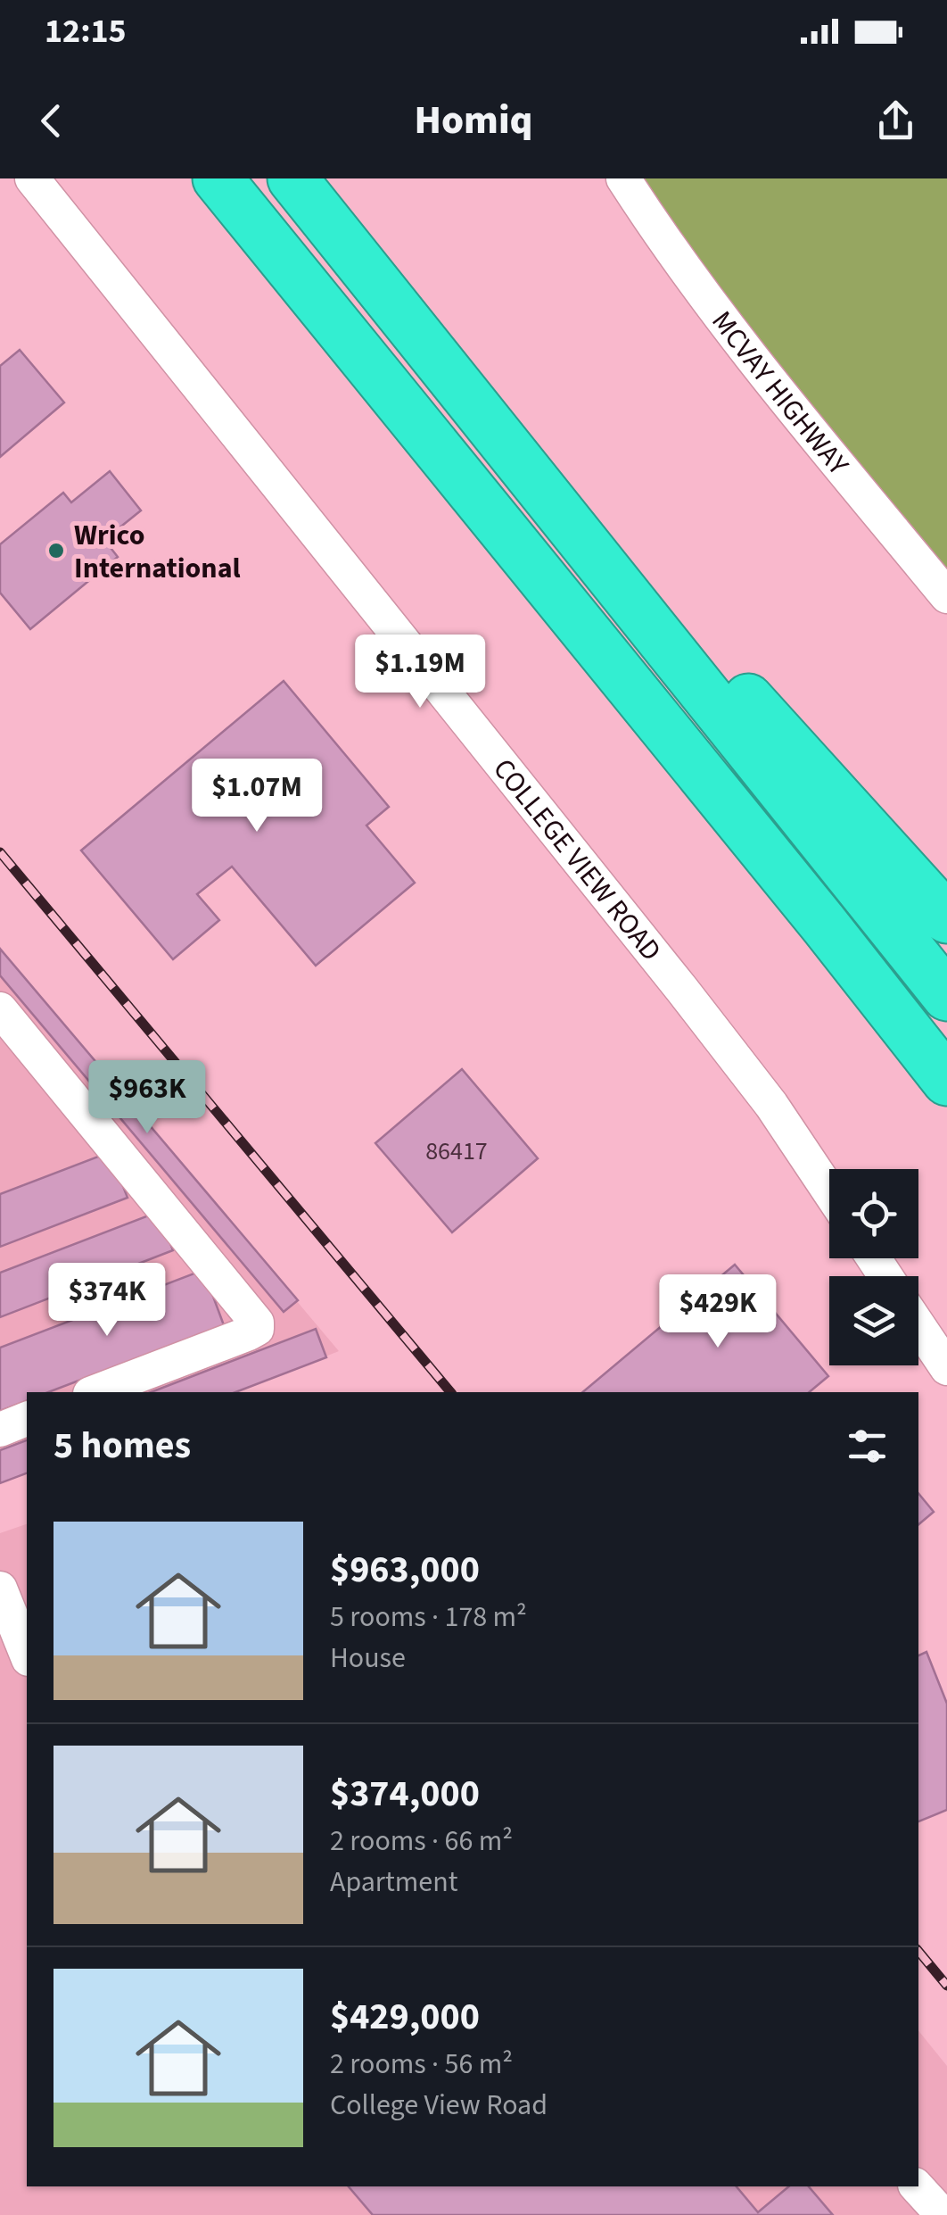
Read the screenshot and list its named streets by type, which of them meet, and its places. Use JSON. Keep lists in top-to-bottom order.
{
  "streets": {
    "street": ["MCVAY HIGHWAY", "COLLEGE VIEW ROAD"]
  },
  "places": ["Wrico International"],
  "house_numbers": ["86417"],
  "page": {
    "status": "12:15",
    "header": "Homiq",
    "price": [
      "$1.19M",
      "$1.07M",
      "$963K",
      "$374K",
      "$429K"
    ],
    "heading": "5 homes",
    "list": [
      {
        "name": "$963,000",
        "note": "5 rooms · 178 m² · House"
      },
      {
        "name": "$374,000",
        "note": "2 rooms · 66 m² · Apartment"
      },
      {
        "name": "$429,000",
        "note": "2 rooms · 56 m² · College View Road"
      }
    ]
  }
}
